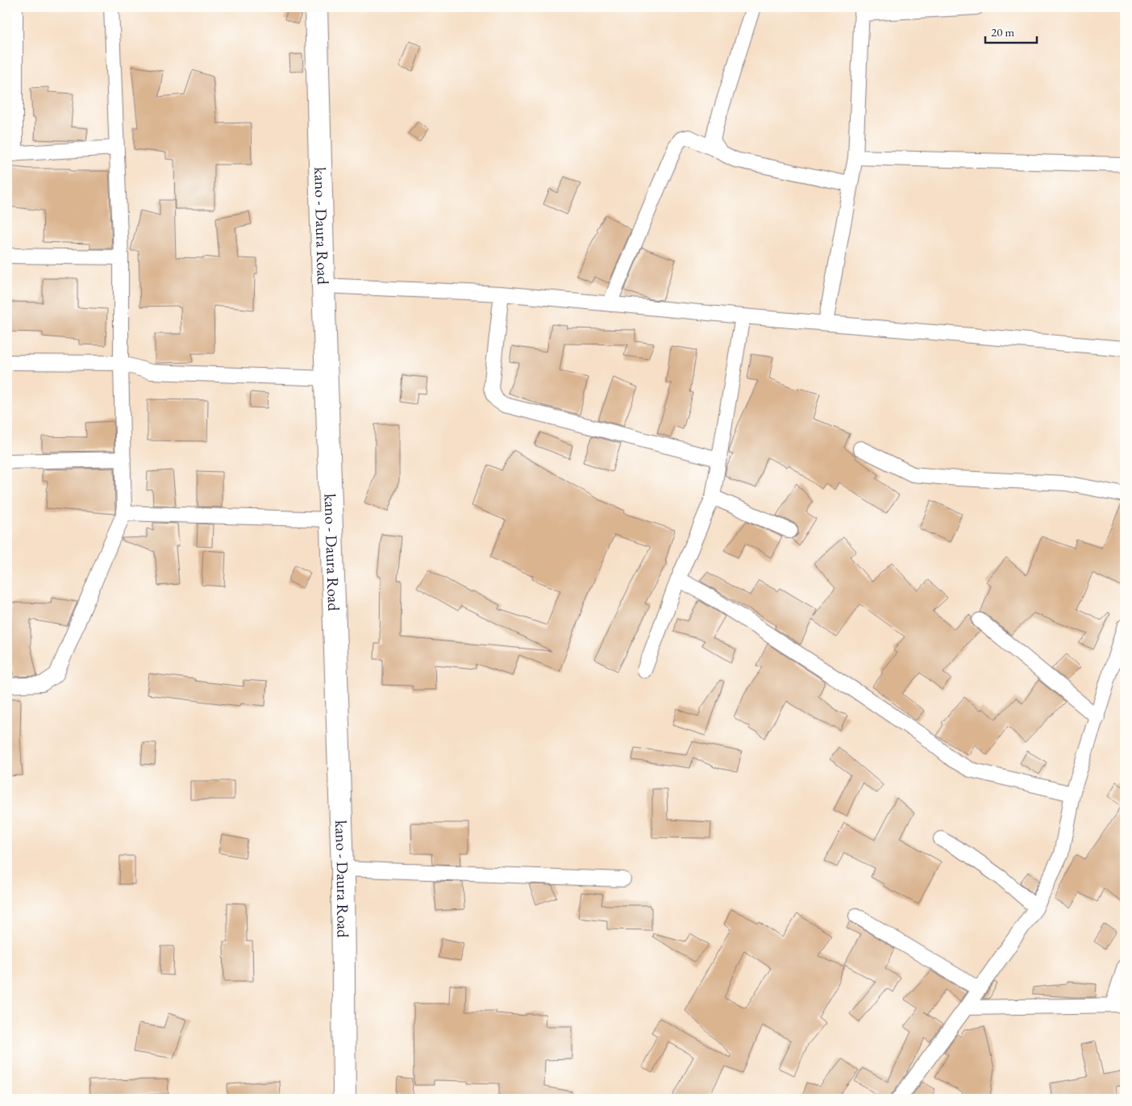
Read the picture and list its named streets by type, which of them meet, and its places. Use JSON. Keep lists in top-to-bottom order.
{
  "streets": {
    "highway": ["kano - Daura Road"]
  },
  "scale_bar": "20 m"
}
